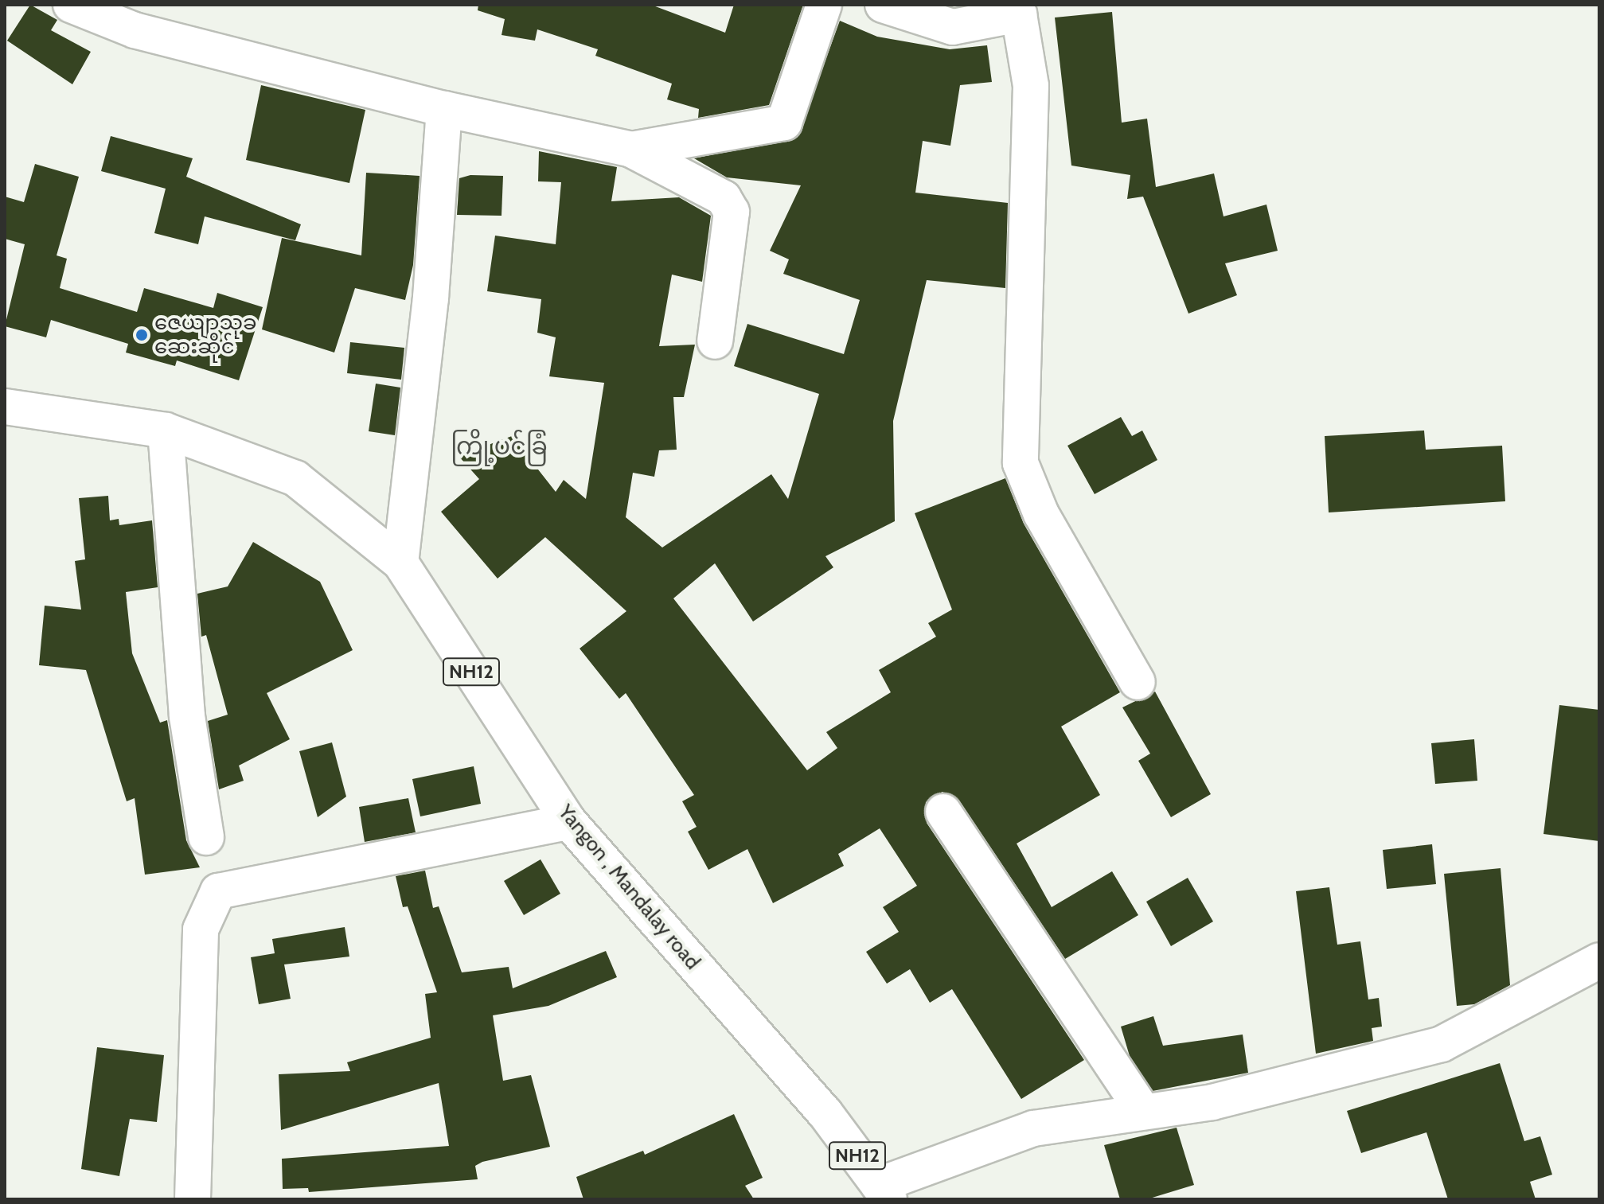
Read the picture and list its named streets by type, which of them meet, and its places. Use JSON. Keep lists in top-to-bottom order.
{
  "streets": {
    "main road": ["NH12", "Yangon , Mandalay road"]
  },
  "districts": ["ကြို့ပင်ခြံ"],
  "places": ["ဇေယျာသုခ ဆေးဆိုင်"]
}
